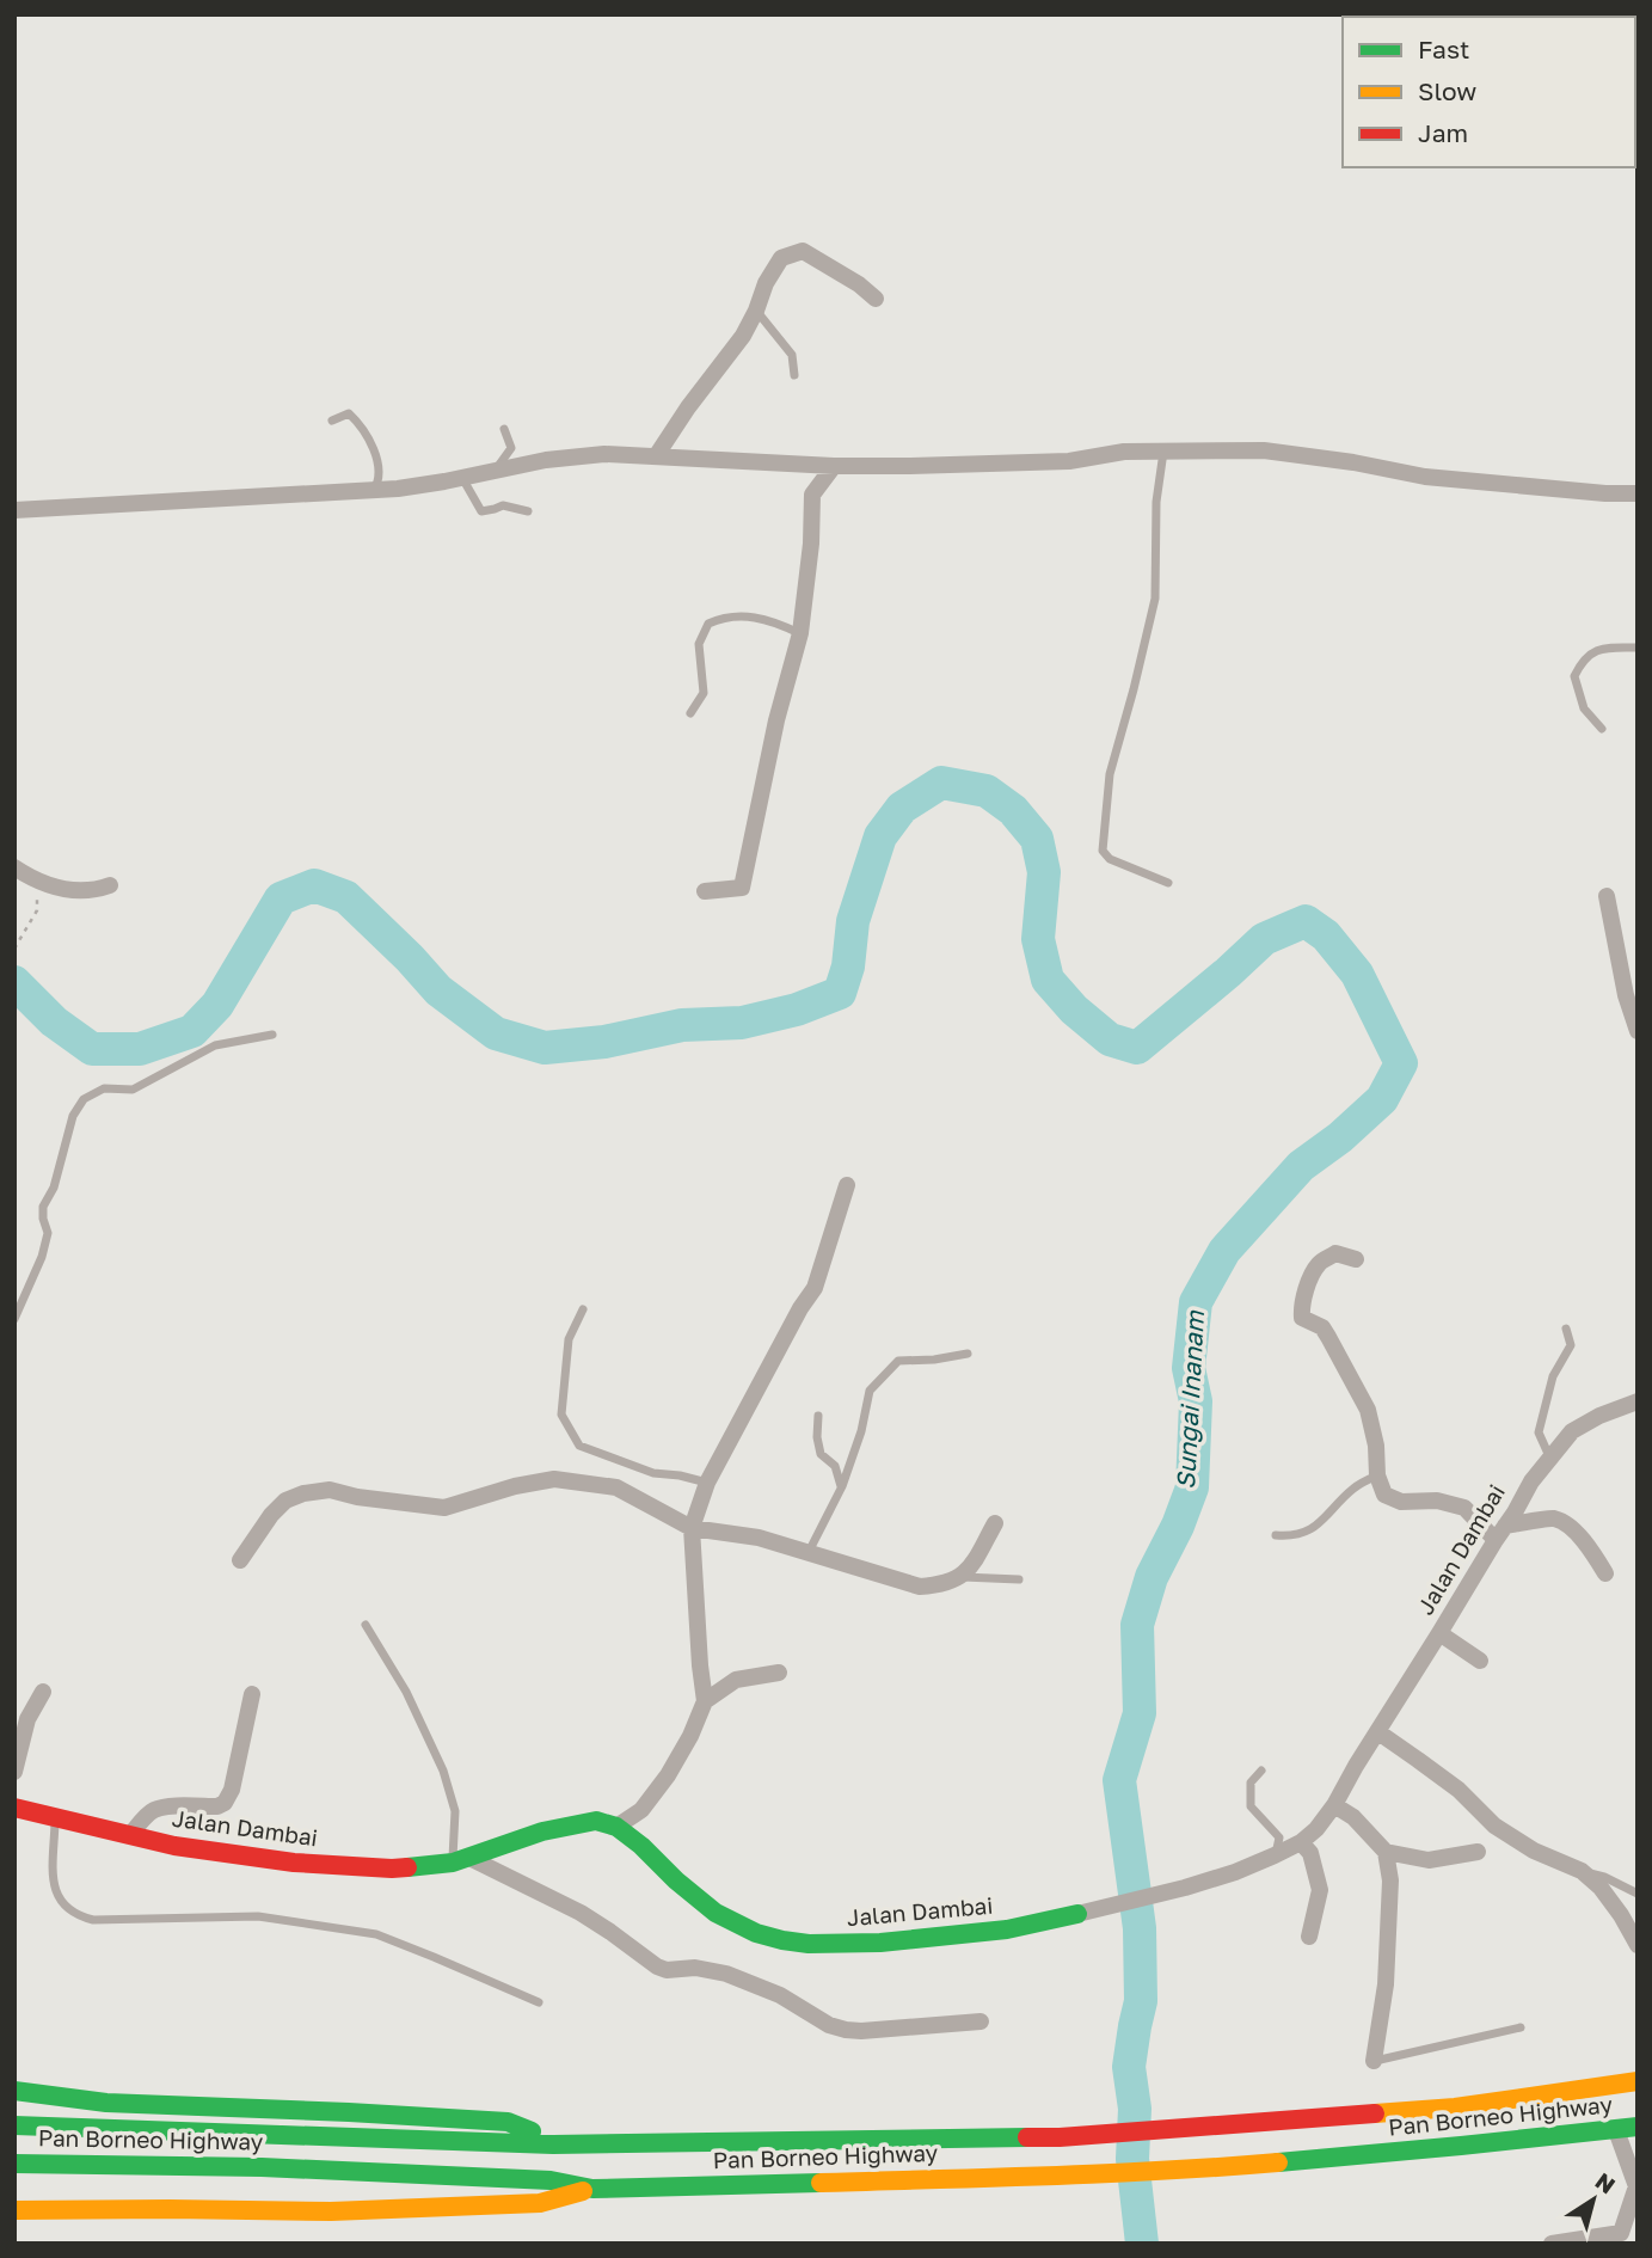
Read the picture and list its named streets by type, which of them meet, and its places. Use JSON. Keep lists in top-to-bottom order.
{
  "streets": {
    "main road": ["Jalan Dambai", "Pan Borneo Highway"]
  },
  "water": ["Sungai Inanam"],
  "legend": ["Fast", "Slow", "Jam"],
  "north": "top right"
}
